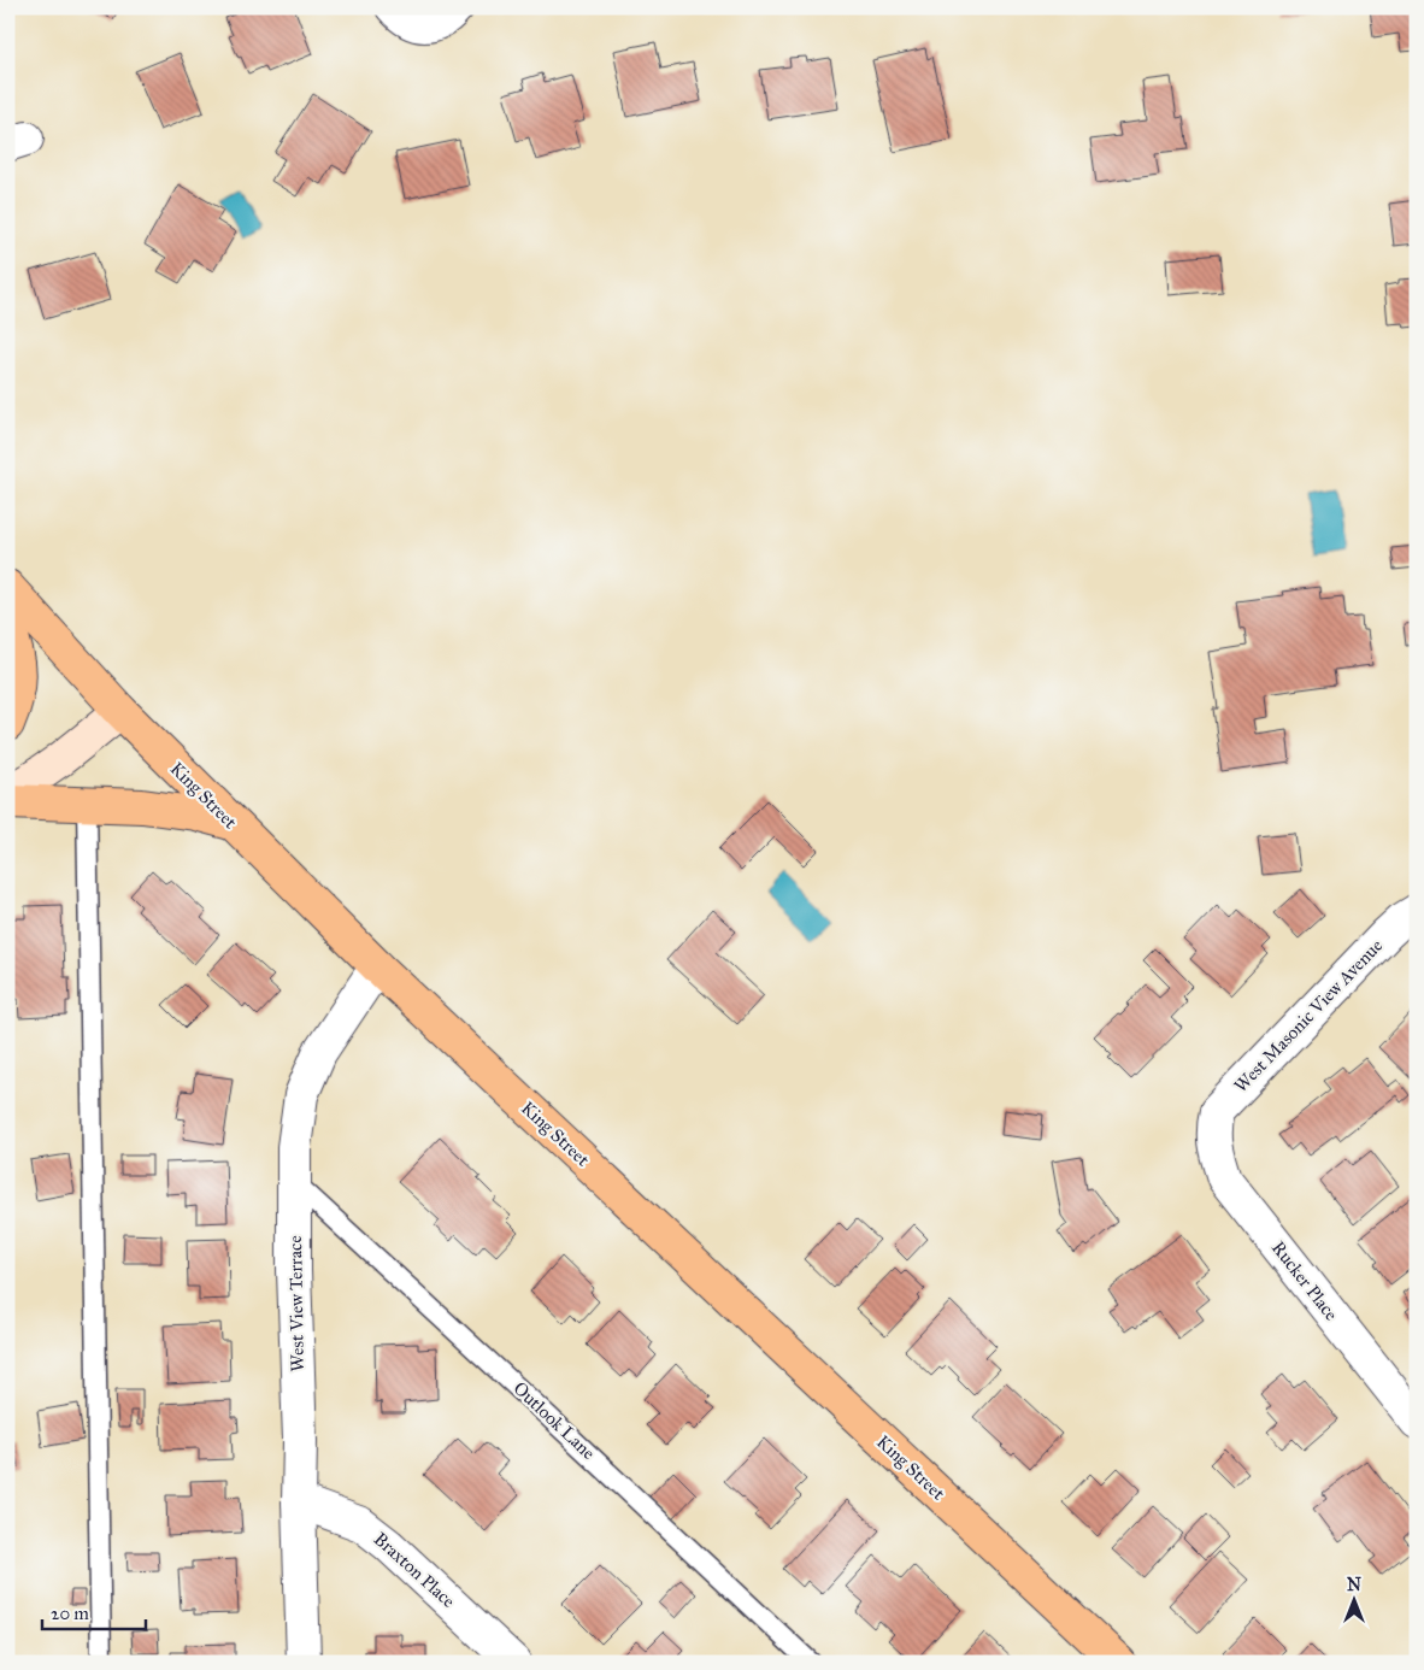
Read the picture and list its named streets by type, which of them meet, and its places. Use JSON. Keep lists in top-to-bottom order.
{
  "streets": {
    "main road": ["King Street"],
    "street": [
      "West Masonic View Avenue",
      "Rucker Place",
      "West View Terrace",
      "Braxton Place"
    ],
    "lane": ["Outlook Lane"]
  },
  "crossings": [
    ["King Street", "West View Terrace"],
    ["West Masonic View Avenue", "Rucker Place"],
    ["West View Terrace", "Outlook Lane"],
    ["West View Terrace", "Braxton Place"]
  ],
  "scale_bar": "20 m",
  "north": "top"
}
